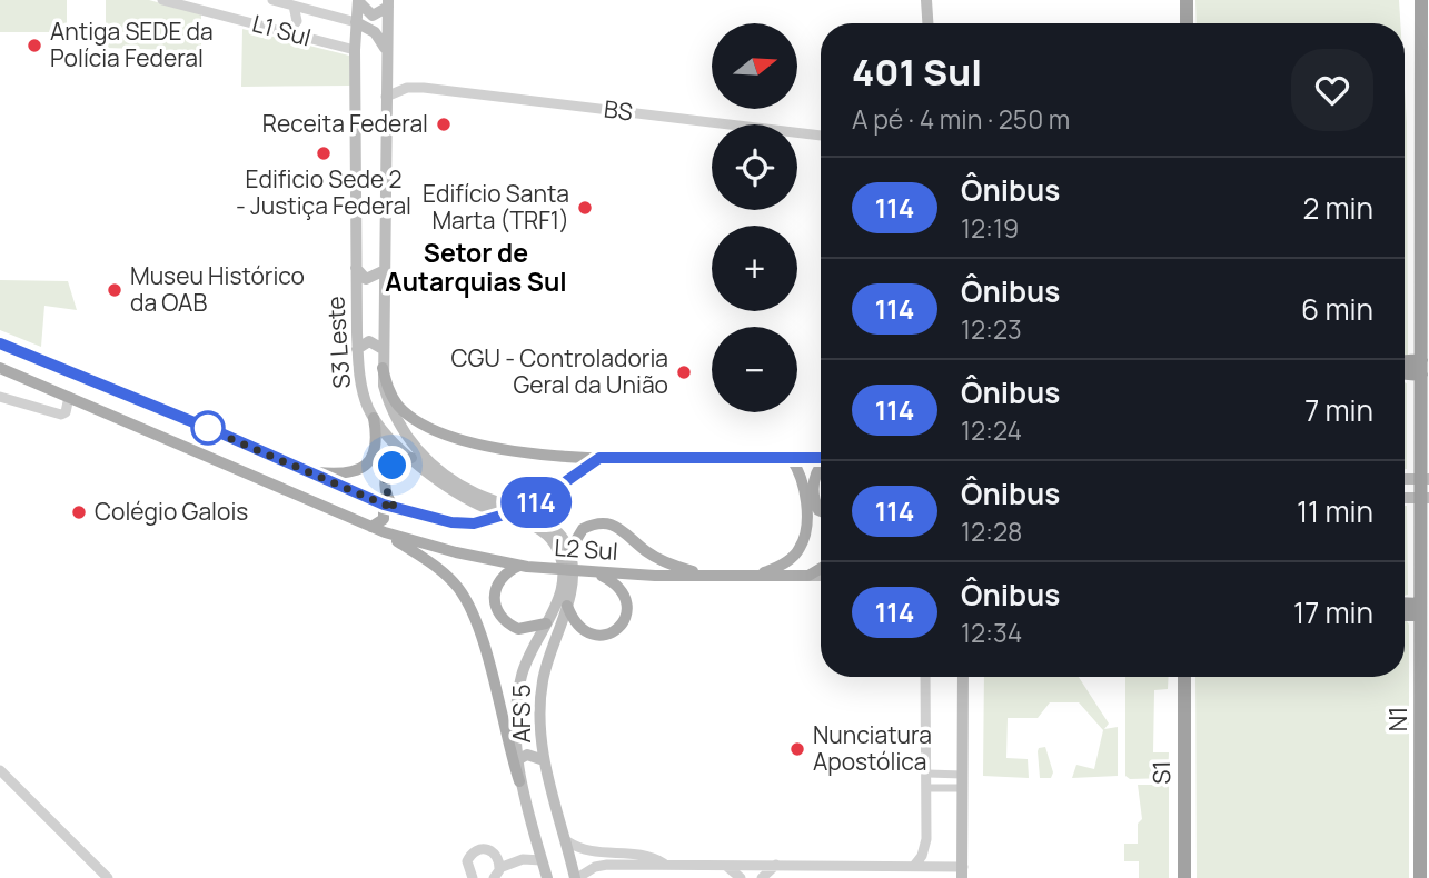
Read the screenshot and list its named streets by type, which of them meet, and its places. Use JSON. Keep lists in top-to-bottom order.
{
  "streets": {
    "highway": ["N1", "S1"],
    "main road": ["S3 Leste", "L2 Sul", "AFS 5"],
    "street": ["L1 Sul", "BS"]
  },
  "crossings": [
    ["L1 Sul", "S3 Leste"],
    ["BS", "S3 Leste"],
    ["S3 Leste", "AFS 5"]
  ],
  "districts": ["Setor de Autarquias Sul"],
  "places": [
    "Antiga SEDE da Polícia Federal",
    "Receita Federal",
    "Edificio Sede 2 - Justiça Federal",
    "Edifício Santa Marta (TRF1)",
    "Museu Histórico da OAB",
    "CGU - Controladoria Geral da União",
    "Colégio Galois",
    "Nunciatura Apostólica"
  ],
  "lines": ["bus line 114"],
  "north": "right",
  "page": {
    "on_map": "114",
    "map_buttons": ["+", "−"],
    "heading": ["401 Sul", "A pé · 4 min · 250 m"],
    "list": [
      {
        "mark": "114",
        "name": "Ônibus",
        "note": "12:19",
        "value": "2 min"
      },
      {
        "mark": "114",
        "name": "Ônibus",
        "note": "12:23",
        "value": "6 min"
      },
      {
        "mark": "114",
        "name": "Ônibus",
        "note": "12:24",
        "value": "7 min"
      },
      {
        "mark": "114",
        "name": "Ônibus",
        "note": "12:28",
        "value": "11 min"
      },
      {
        "mark": "114",
        "name": "Ônibus",
        "note": "12:34",
        "value": "17 min"
      }
    ]
  }
}
